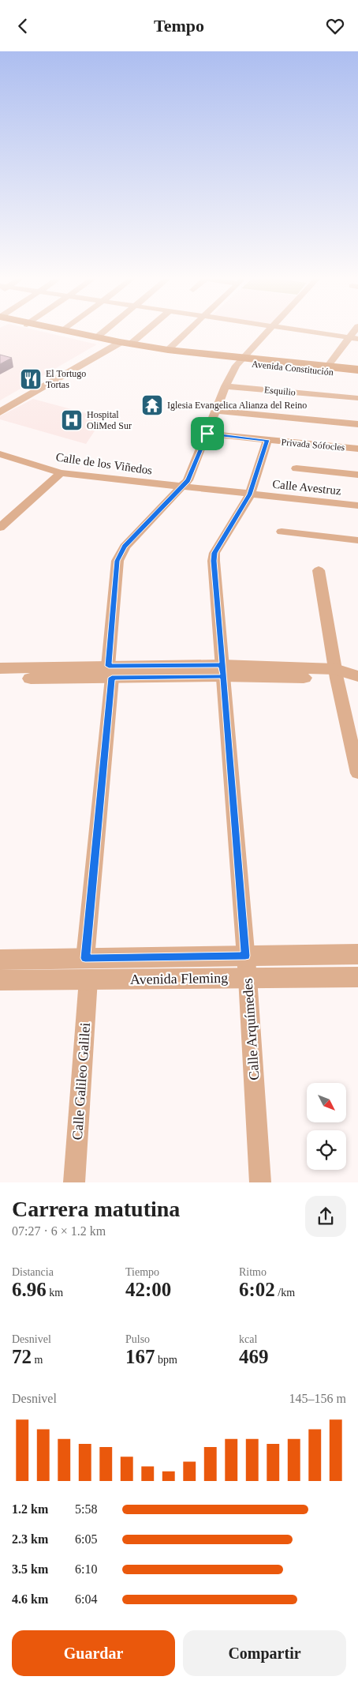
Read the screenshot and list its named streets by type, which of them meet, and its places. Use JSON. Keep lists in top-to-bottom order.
{
  "streets": {
    "main road": ["Avenida Constitución"],
    "street": [
      "Esquilio",
      "Privada Sófocles",
      "Calle de los Viñedos",
      "Calle Avestruz",
      "Avenida Fleming",
      "Calle Arquímedes",
      "Calle Galileo Galilei"
    ]
  },
  "crossings": [
    ["Privada Sófocles", "Calle Arquímedes"],
    ["Calle de los Viñedos", "Calle Avestruz"],
    ["Calle de los Viñedos", "Calle Galileo Galilei"],
    ["Calle Avestruz", "Calle Arquímedes"],
    ["Calle Avestruz", "Calle Galileo Galilei"],
    ["Avenida Fleming", "Calle Arquímedes"],
    ["Avenida Fleming", "Calle Galileo Galilei"]
  ],
  "places": {
    "restaurant": ["El Tortugo Tortas"],
    "temple": ["Iglesia Evangelica Alianza del Reino"],
    "hospital": ["Hospital OliMed Sur"]
  },
  "north": "bottom right",
  "page": {
    "header": "Tempo",
    "heading": ["Carrera matutina", "07:27 · 6 × 1.2 km"],
    "stats": [
      ["Distancia", "6.96 km"],
      ["Tiempo", "42:00"],
      ["Ritmo", "6:02 /km"],
      ["Desnivel", "72 m"],
      ["Pulso", "167 bpm"],
      ["kcal", "469"]
    ],
    "chart": ["Desnivel", "145–156 m"],
    "list": [
      {
        "name": "1.2 km",
        "note": "5:58"
      },
      {
        "name": "2.3 km",
        "note": "6:05"
      },
      {
        "name": "3.5 km",
        "note": "6:10"
      },
      {
        "name": "4.6 km",
        "note": "6:04"
      }
    ],
    "buttons": ["Guardar", "Compartir"]
  }
}
